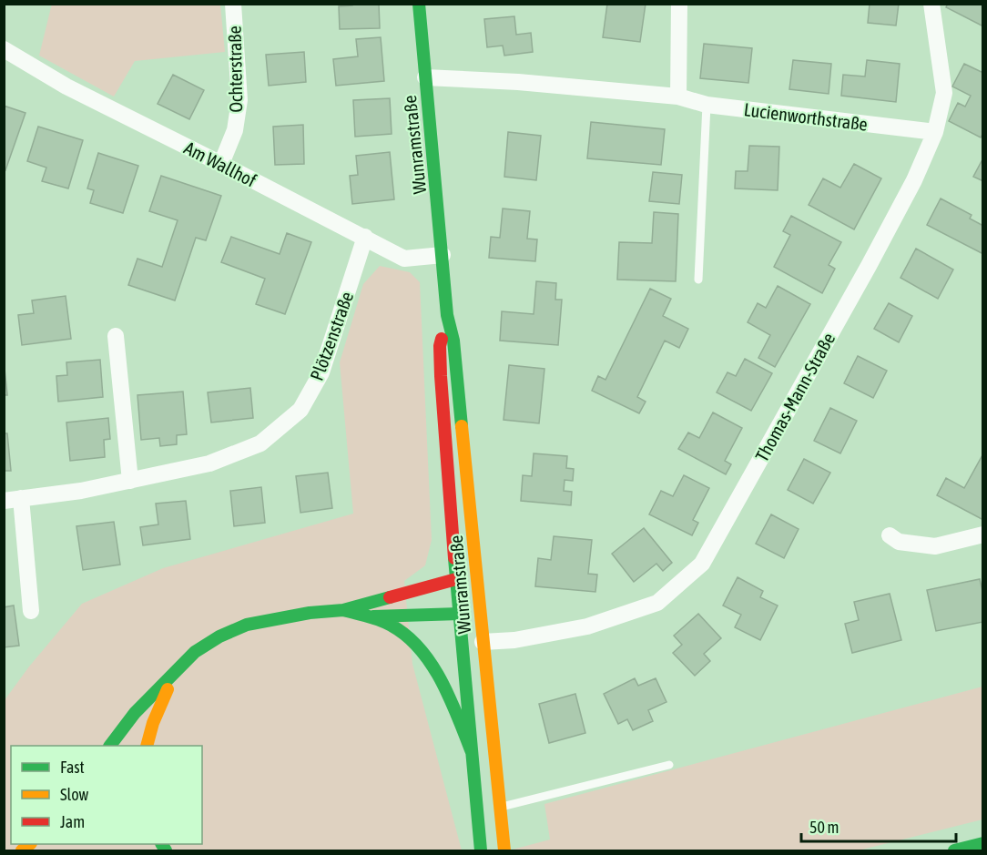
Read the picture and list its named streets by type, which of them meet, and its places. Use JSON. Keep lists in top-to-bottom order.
{
  "streets": {
    "main road": ["Wunramstraße"],
    "street": [
      "Ochterstraße",
      "Lucienworthstraße",
      "Am Wallhof",
      "Plötzenstraße",
      "Thomas-Mann-Straße"
    ]
  },
  "crossings": [
    ["Ochterstraße", "Am Wallhof"],
    ["Lucienworthstraße", "Wunramstraße"],
    ["Lucienworthstraße", "Thomas-Mann-Straße"],
    ["Wunramstraße", "Am Wallhof"],
    ["Wunramstraße", "Thomas-Mann-Straße"],
    ["Am Wallhof", "Plötzenstraße"]
  ],
  "legend": ["Fast", "Slow", "Jam"],
  "scale_bar": "50 m"
}
